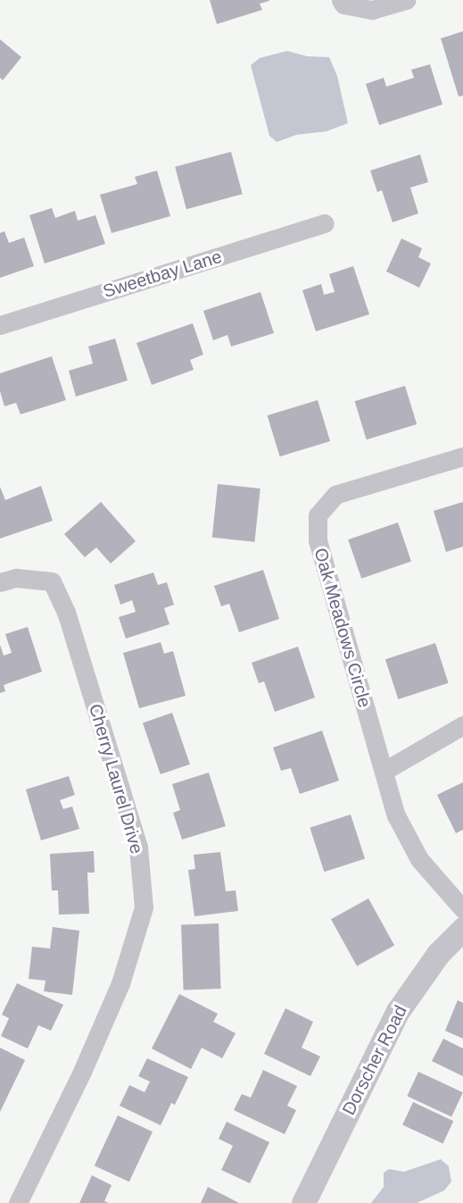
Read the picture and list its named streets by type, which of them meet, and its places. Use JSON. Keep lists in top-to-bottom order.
{
  "streets": {
    "street": [
      "Sweetbay Lane",
      "Oak Meadows Circle",
      "Cherry Laurel Drive",
      "Dorscher Road"
    ]
  }
}
